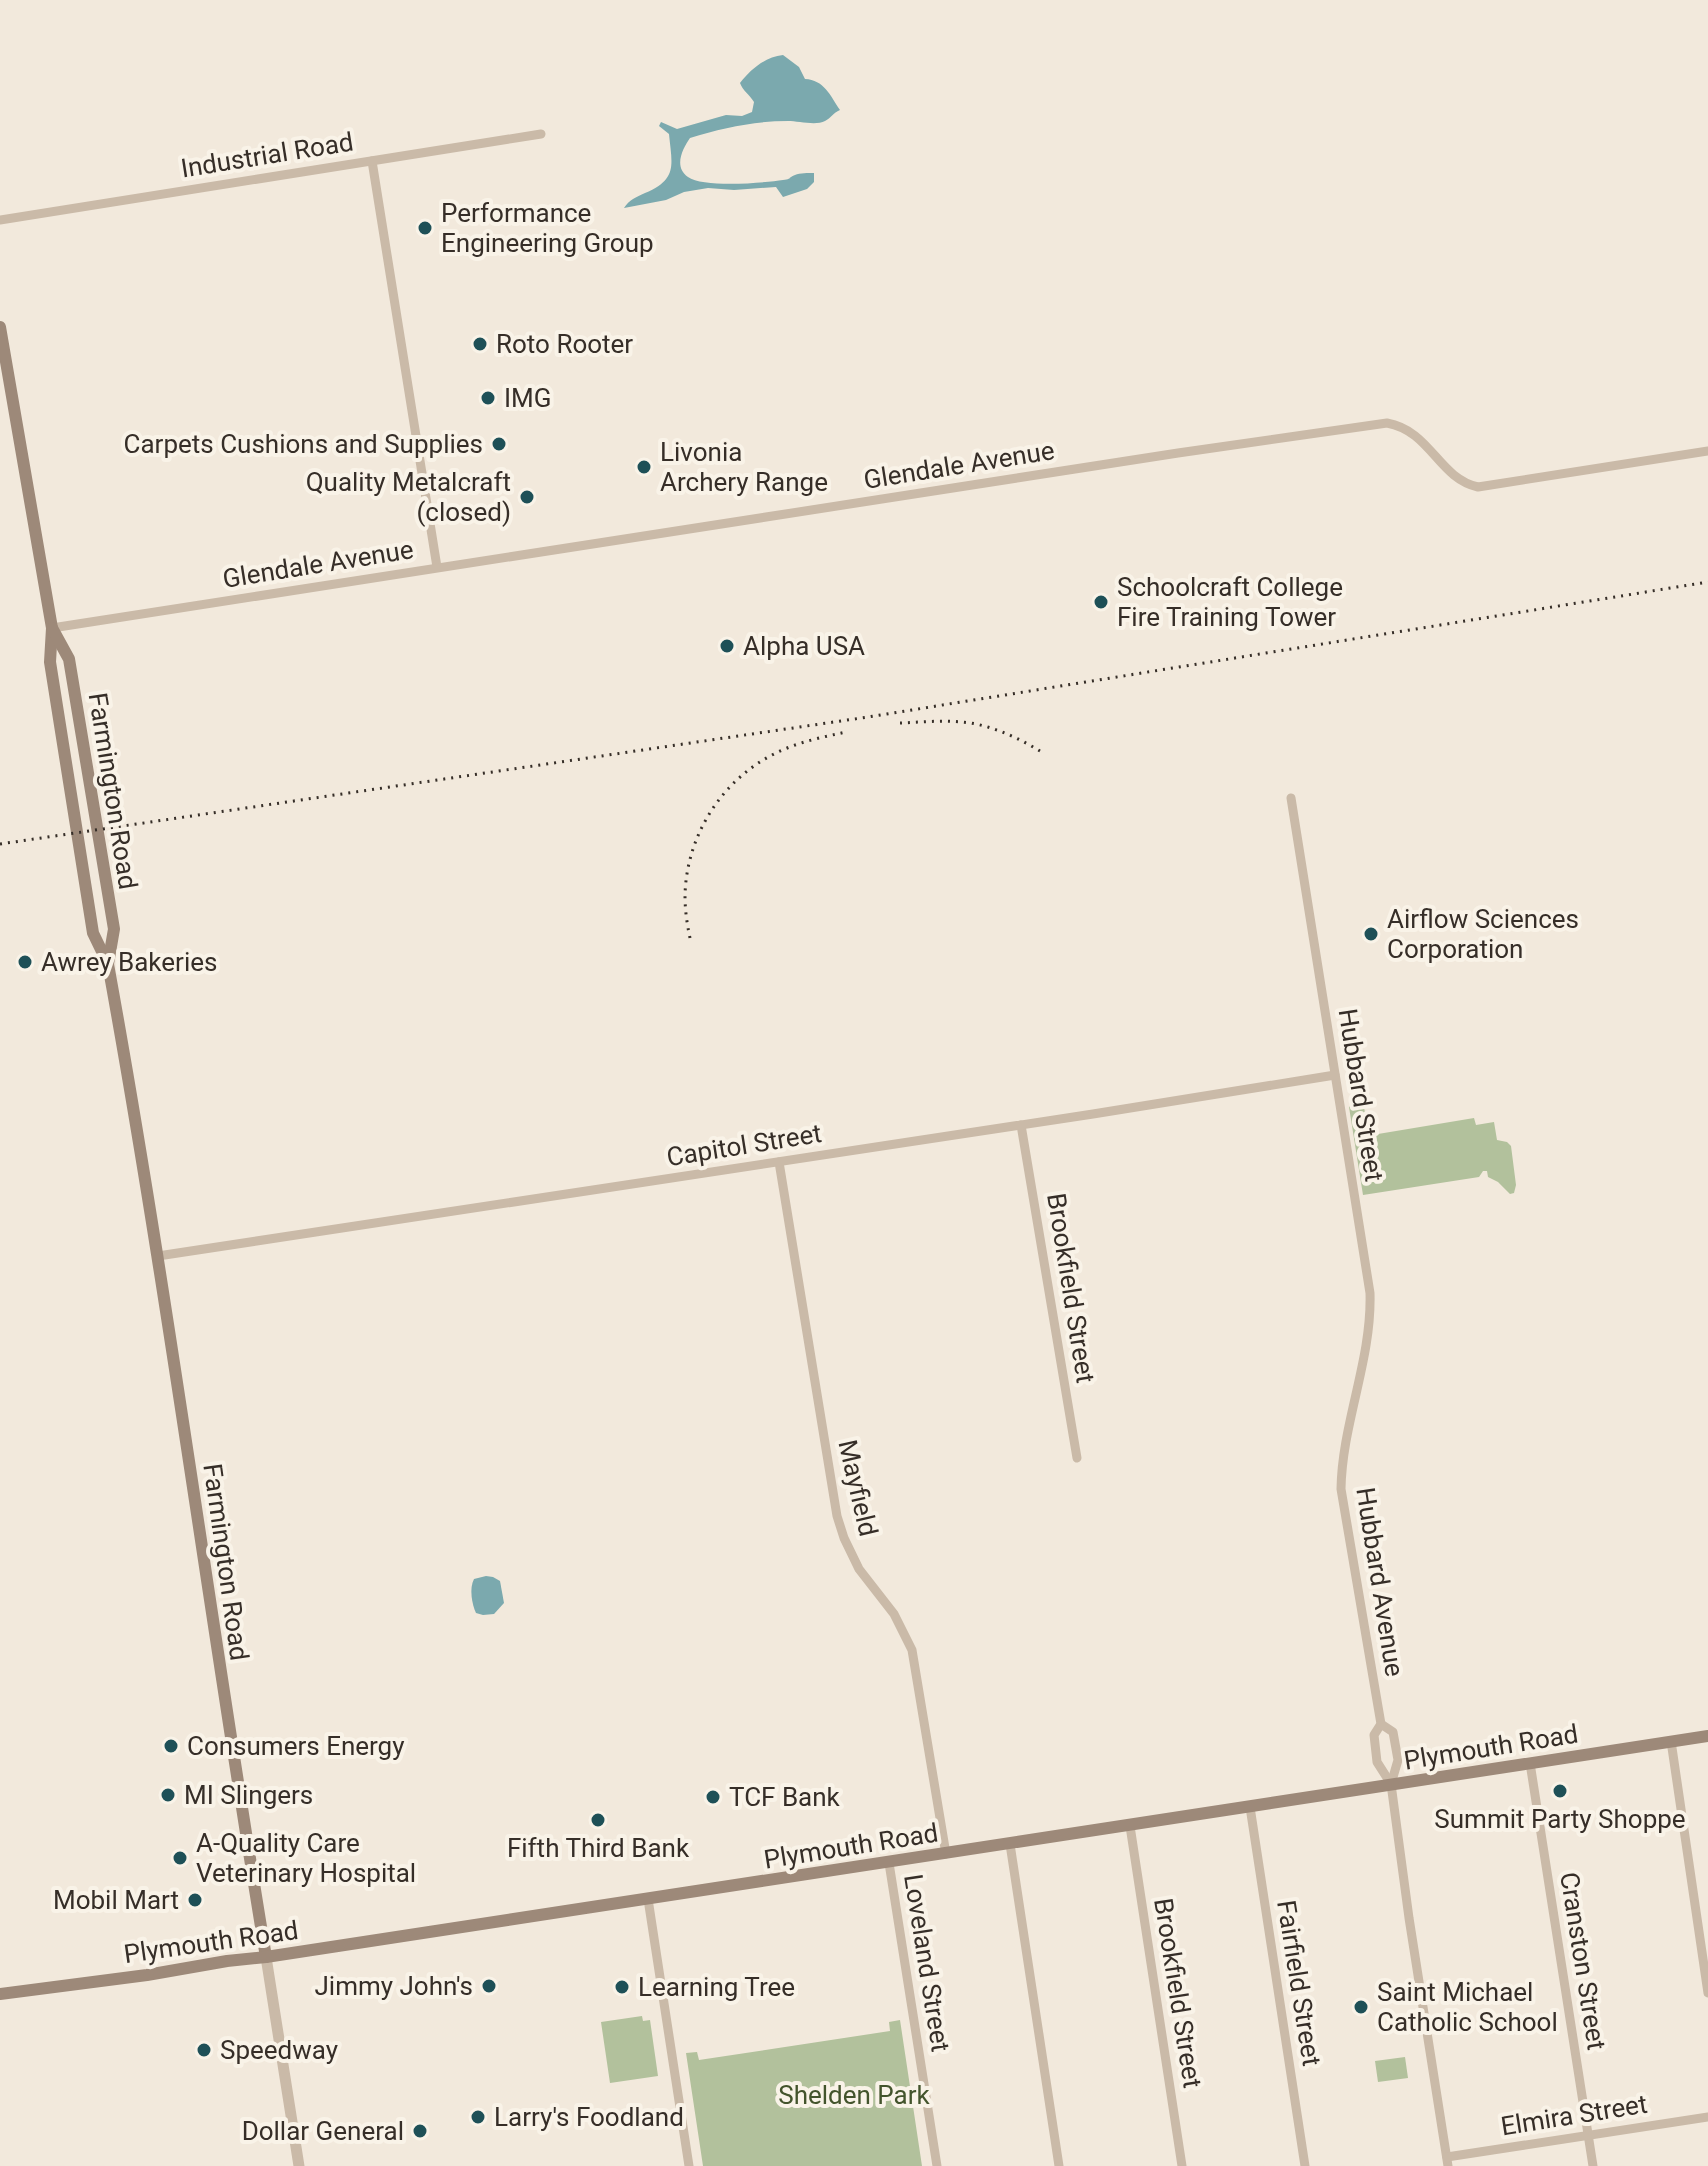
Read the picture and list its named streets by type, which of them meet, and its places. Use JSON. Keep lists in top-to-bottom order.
{
  "streets": {
    "main road": ["Farmington Road", "Plymouth Road"],
    "street": [
      "Industrial Road",
      "Glendale Avenue",
      "Hubbard Street",
      "Capitol Street",
      "Brookfield Street",
      "Mayfield",
      "Hubbard Avenue",
      "Cranston Street",
      "Loveland Street",
      "Fairfield Street",
      "Elmira Street"
    ]
  },
  "crossings": [
    ["Glendale Avenue", "Farmington Road"],
    ["Farmington Road", "Capitol Street"],
    ["Farmington Road", "Plymouth Road"],
    ["Hubbard Street", "Capitol Street"],
    ["Hubbard Street", "Hubbard Avenue"],
    ["Capitol Street", "Brookfield Street"],
    ["Capitol Street", "Mayfield"],
    ["Brookfield Street", "Plymouth Road"],
    ["Mayfield", "Plymouth Road"],
    ["Hubbard Avenue", "Plymouth Road"],
    ["Plymouth Road", "Cranston Street"],
    ["Plymouth Road", "Loveland Street"],
    ["Plymouth Road", "Fairfield Street"],
    ["Cranston Street", "Elmira Street"]
  ],
  "parks": ["Shelden Park"],
  "places": [
    "Performance Engineering Group",
    "Roto Rooter",
    "IMG",
    "Carpets Cushions and Supplies",
    "Livonia Archery Range",
    "Quality Metalcraft (closed)",
    "Schoolcraft College Fire Training Tower",
    "Alpha USA",
    "Airflow Sciences Corporation",
    "Awrey Bakeries",
    "Consumers Energy",
    "Summit Party Shoppe",
    "MI Slingers",
    "TCF Bank",
    "Fifth Third Bank",
    "A-Quality Care Veterinary Hospital",
    "Mobil Mart",
    "Jimmy John's",
    "Learning Tree",
    "Saint Michael Catholic School",
    "Speedway",
    "Larry's Foodland",
    "Dollar General"
  ]
}
